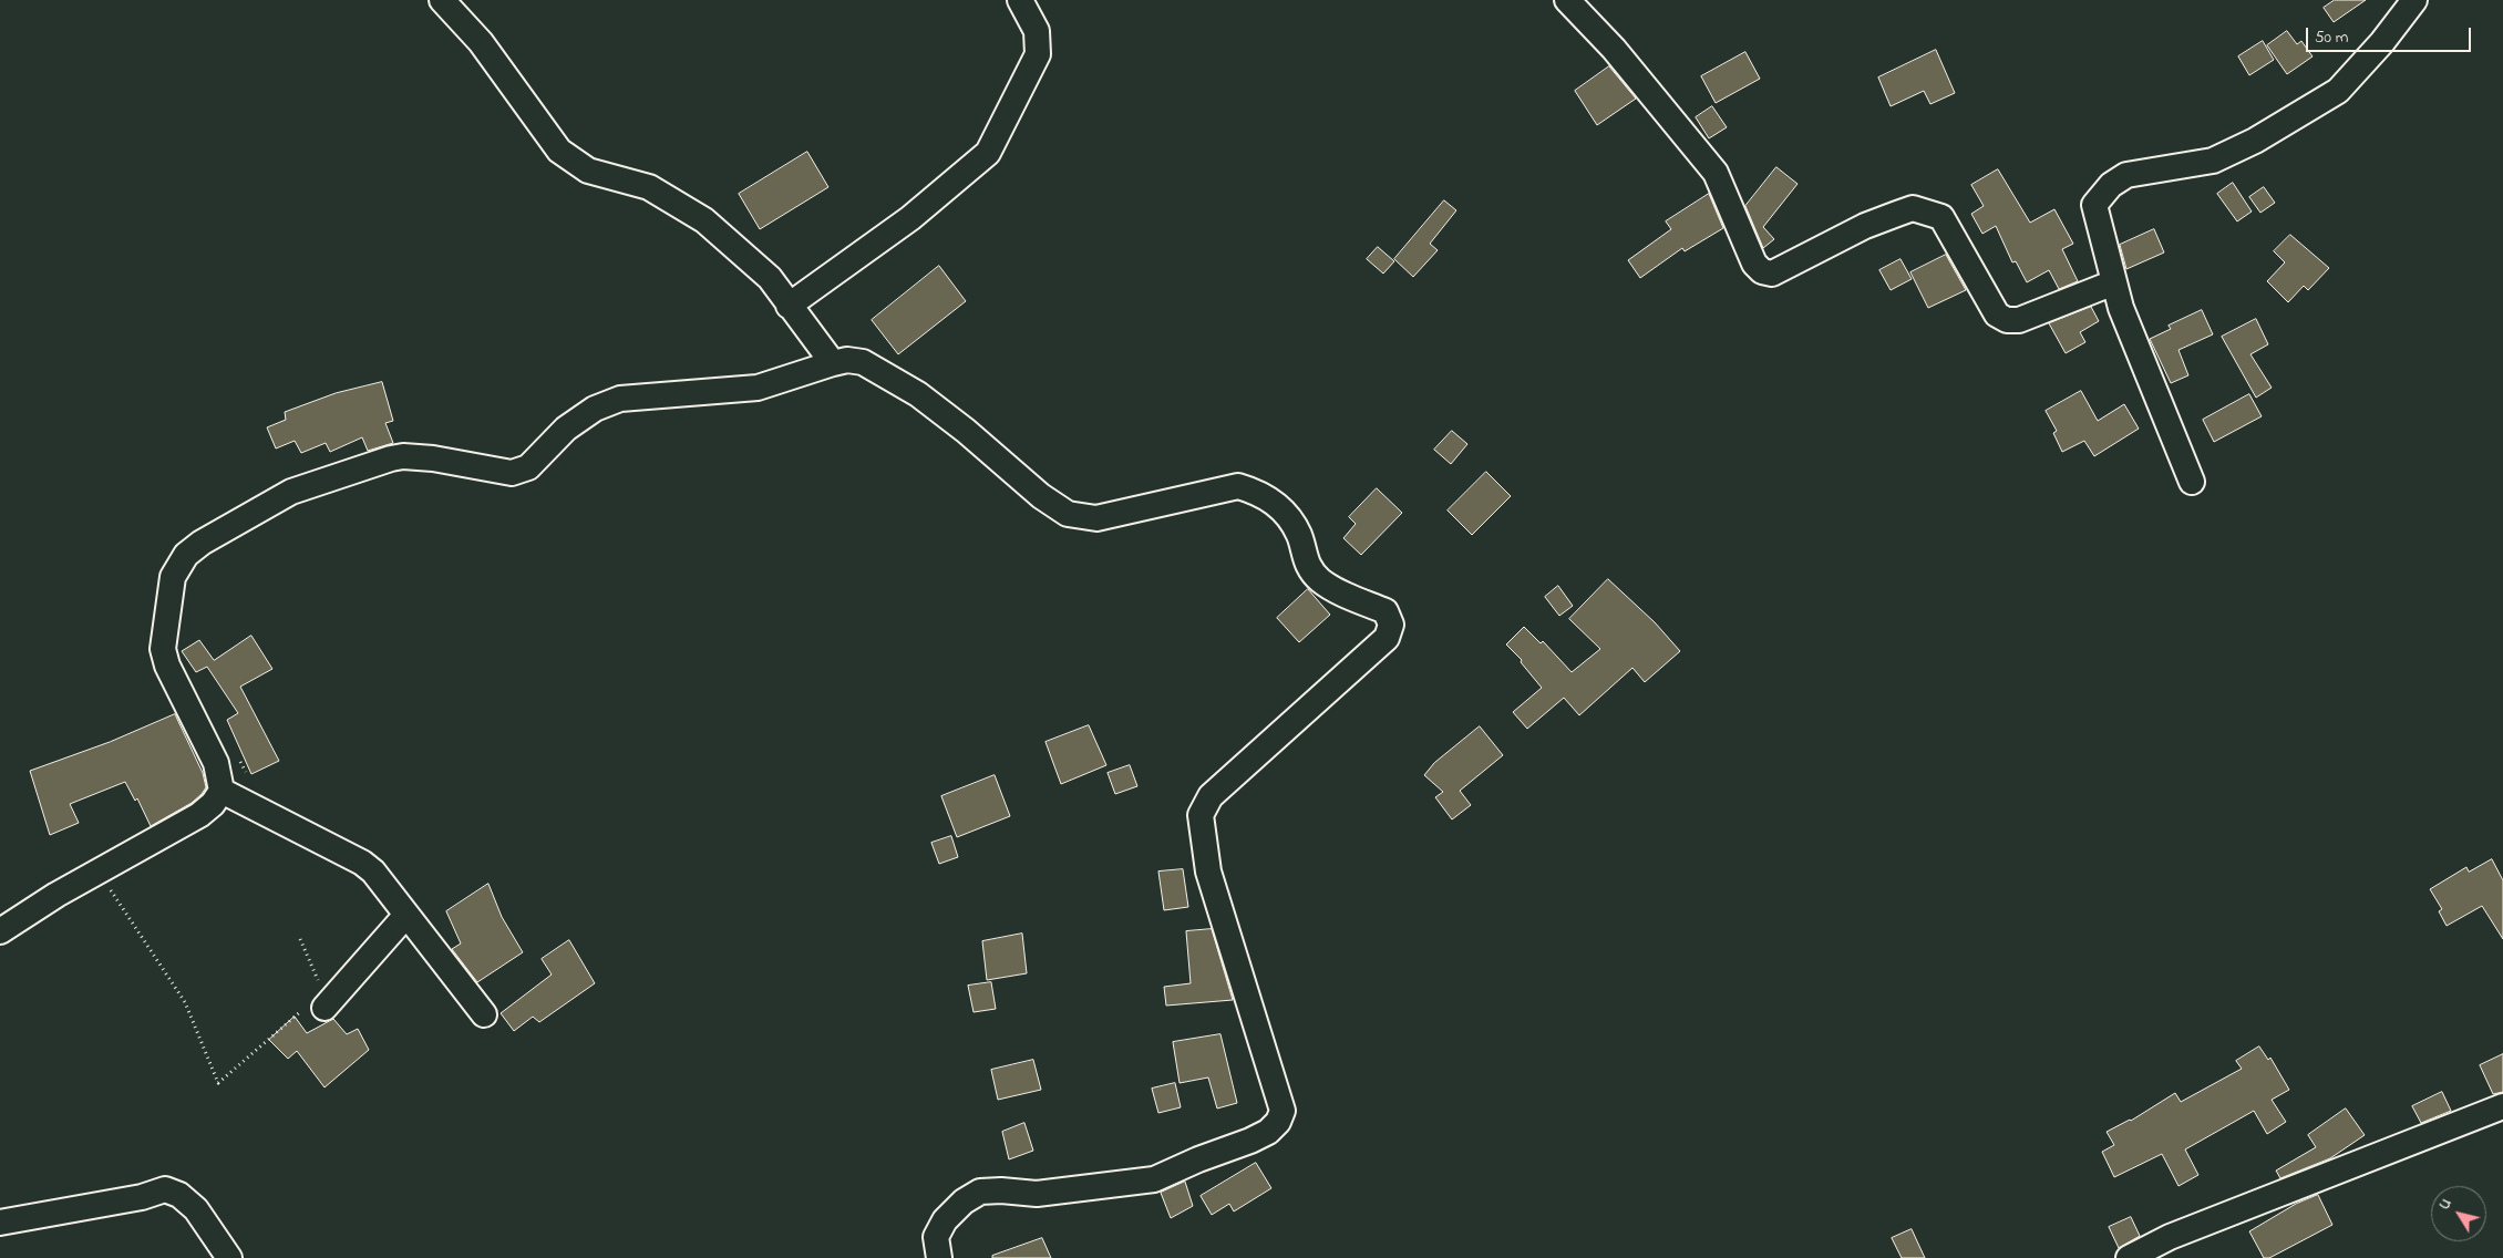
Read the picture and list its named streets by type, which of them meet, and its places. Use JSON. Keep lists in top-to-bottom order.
{
  "scale_bar": "50 m",
  "north": "top left"
}
